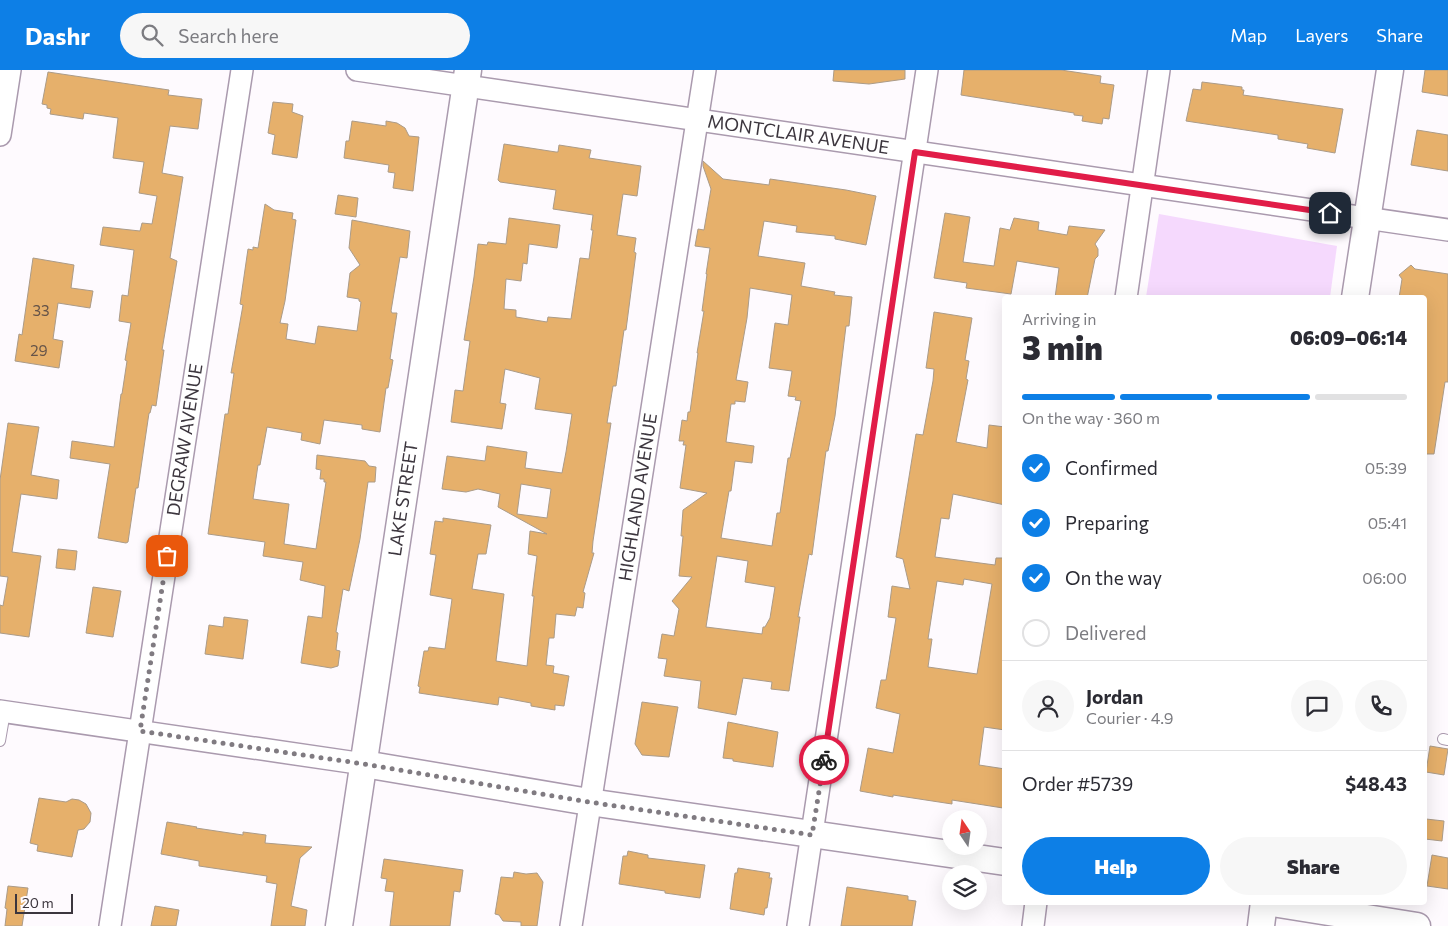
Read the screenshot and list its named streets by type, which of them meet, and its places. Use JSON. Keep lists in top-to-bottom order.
{
  "streets": {
    "street": [
      "MONTCLAIR AVENUE",
      "DEGRAW AVENUE",
      "LAKE STREET",
      "HIGHLAND AVENUE"
    ]
  },
  "crossings": [
    ["MONTCLAIR AVENUE", "LAKE STREET"],
    ["MONTCLAIR AVENUE", "HIGHLAND AVENUE"]
  ],
  "house_numbers": ["33", "29"],
  "scale_bar": "20 m",
  "north": "top",
  "page": {
    "header": "Dashr",
    "search": "Search here",
    "nav": ["Map", "Layers", "Share"],
    "heading": ["3 min", "Arriving in", "06:09–06:14"],
    "panel": [
      "Jordan",
      "Courier · 4.9",
      "Order #5739",
      "$48.43"
    ],
    "bar": "On the way · 360 m",
    "list": [
      ["Confirmed", "05:39"],
      ["Preparing", "05:41"],
      ["On the way", "06:00"],
      "Delivered"
    ],
    "buttons": ["Help", "Share"],
    "scale": "20 m"
  }
}
